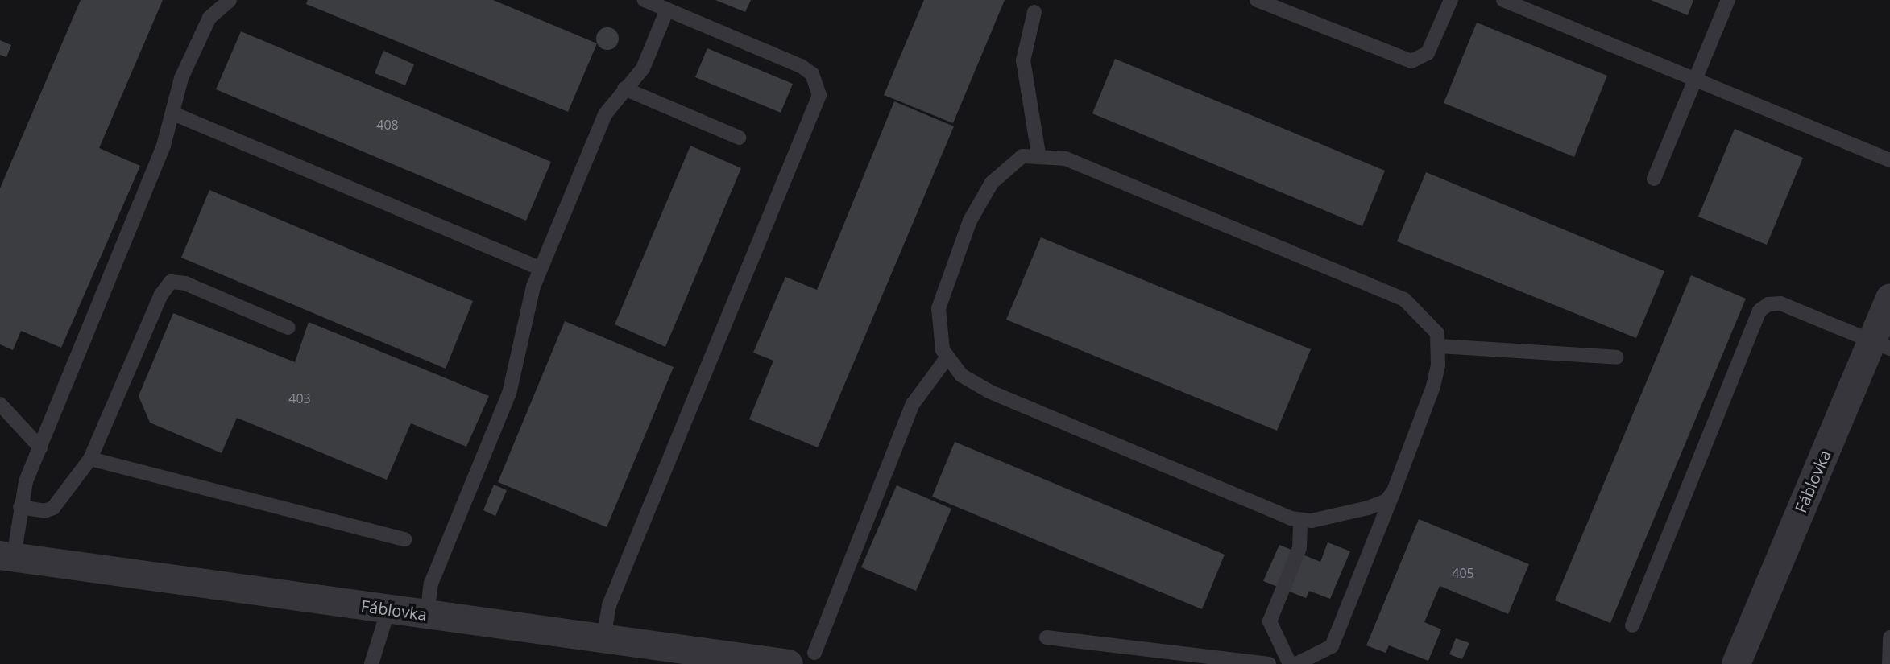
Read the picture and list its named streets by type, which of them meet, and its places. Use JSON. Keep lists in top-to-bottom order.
{
  "streets": {
    "street": ["Fáblovka"]
  },
  "house_numbers": ["408", "403", "405"]
}
